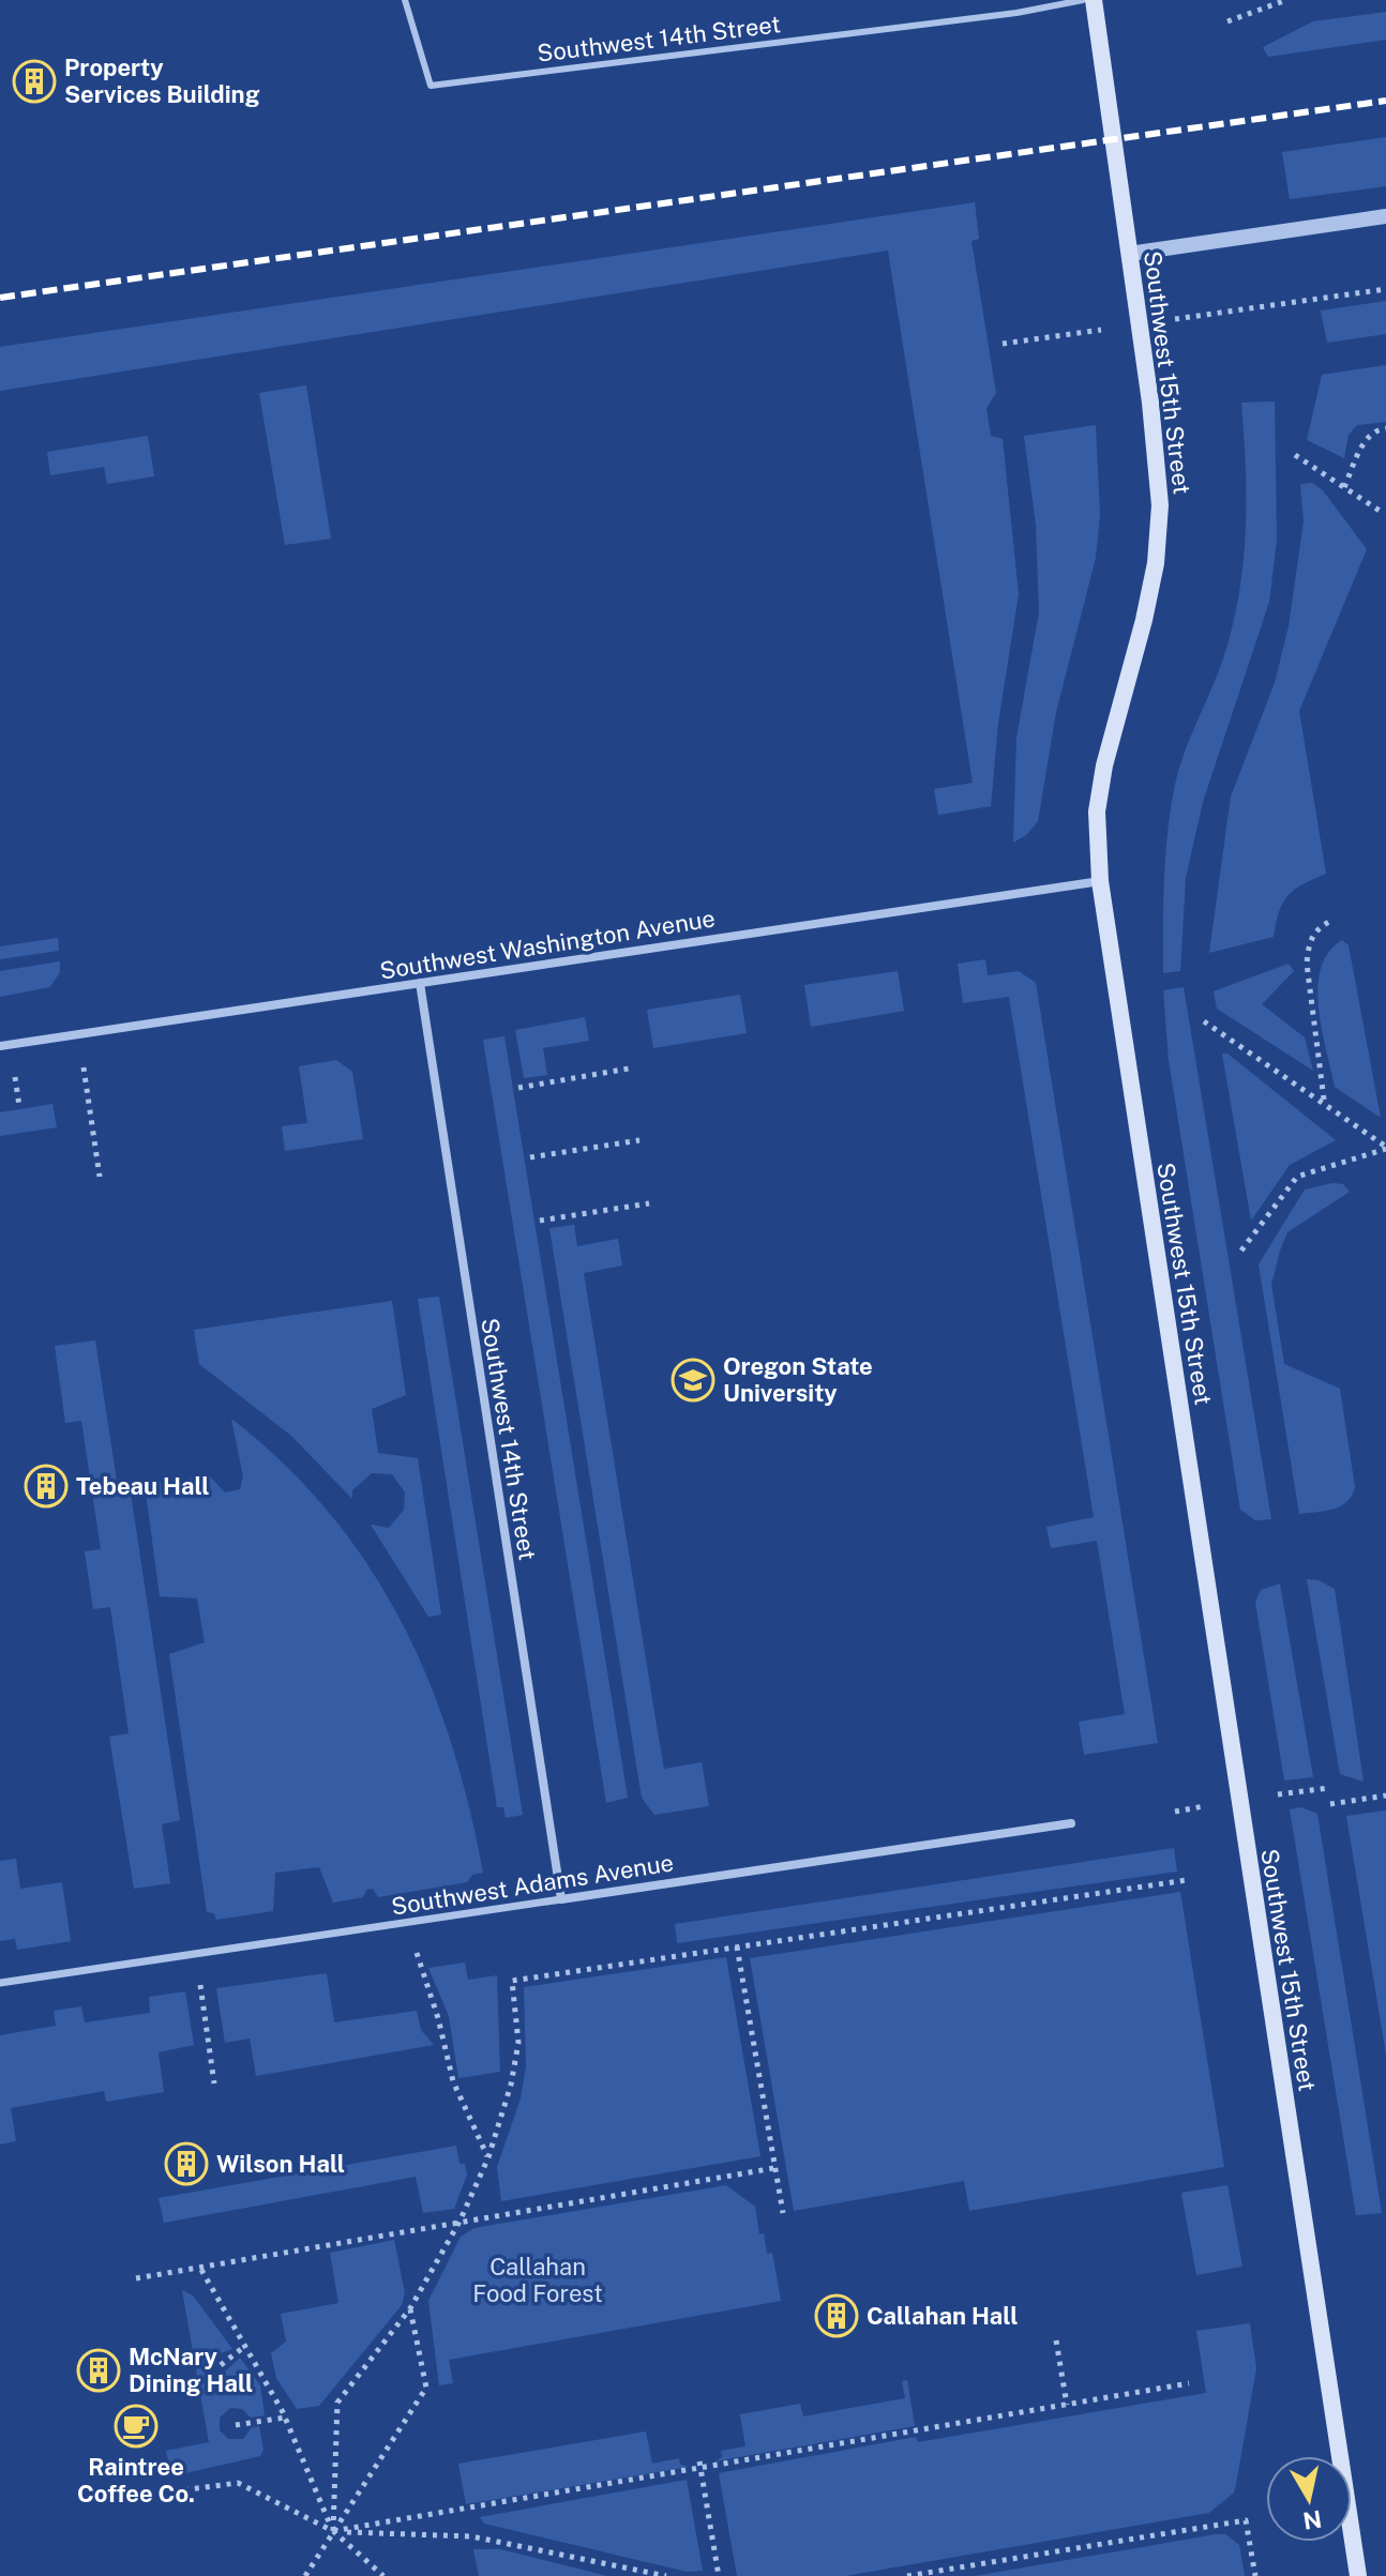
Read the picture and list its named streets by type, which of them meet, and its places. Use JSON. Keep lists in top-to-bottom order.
{
  "streets": {
    "main road": ["Southwest 15th Street"],
    "street": ["Southwest 14th Street", "Southwest Washington Avenue", "Southwest Adams Avenue"]
  },
  "crossings": [
    ["Southwest 14th Street", "Southwest Washington Avenue"],
    ["Southwest 14th Street", "Southwest Adams Avenue"],
    ["Southwest 15th Street", "Southwest Washington Avenue"]
  ],
  "parks": ["Callahan Food Forest"],
  "places": {
    "building": [
      "Property Services Building",
      "Tebeau Hall",
      "Wilson Hall",
      "Callahan Hall",
      "McNary Dining Hall"
    ],
    "school or university": ["Oregon State University"],
    "cafe": ["Raintree Coffee Co."]
  },
  "north": "bottom"
}
